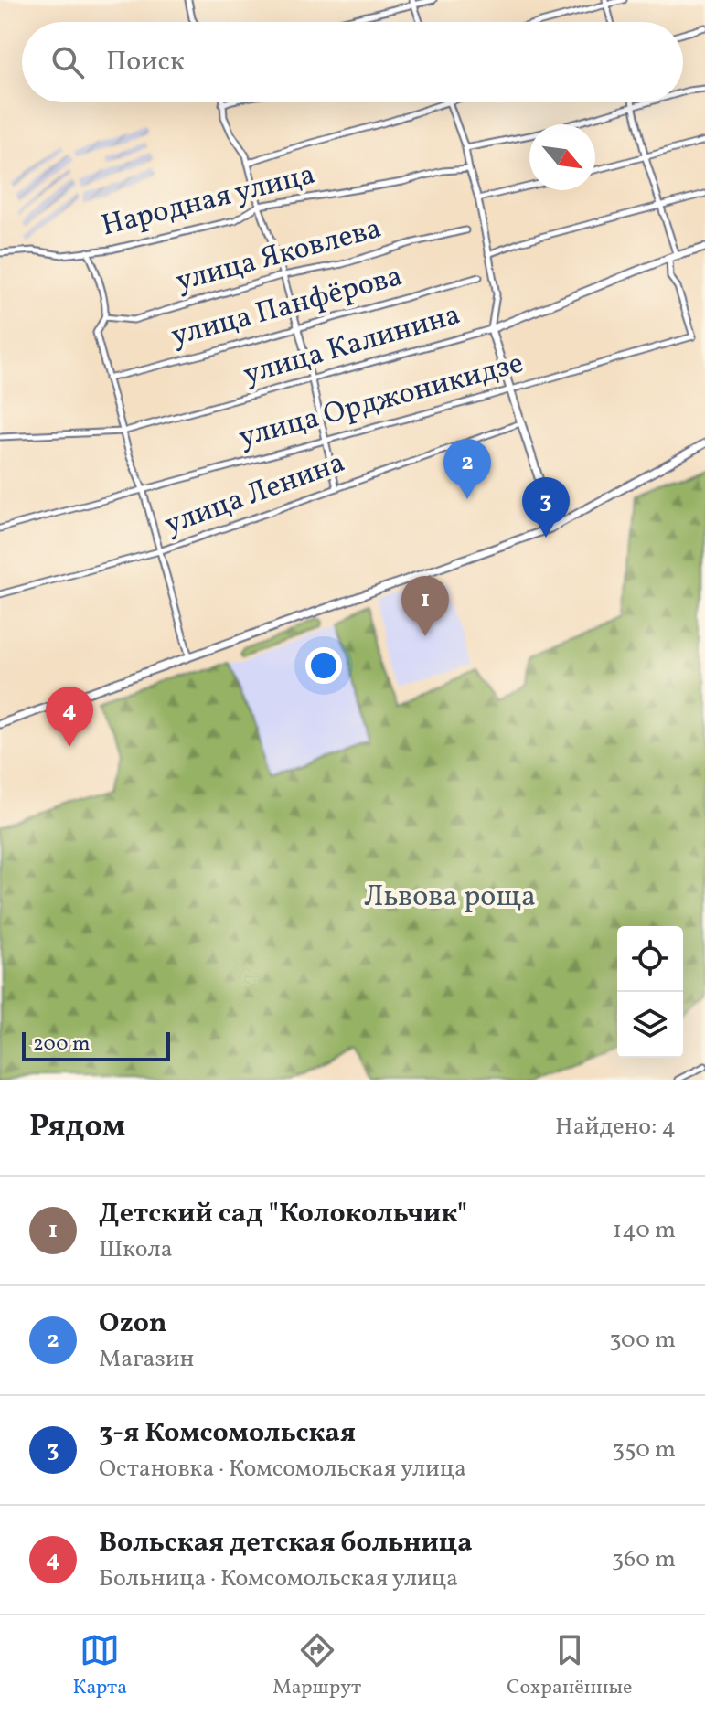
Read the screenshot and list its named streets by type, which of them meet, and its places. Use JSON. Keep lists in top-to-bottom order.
{
  "streets": {
    "main road": ["улица Калинина"],
    "street": [
      "Народная улица",
      "улица Яковлева",
      "улица Панфёрова",
      "улица Орджоникидзе",
      "улица Ленина"
    ]
  },
  "crossings": [
    ["улица Калинина", "улица Орджоникидзе"]
  ],
  "parks": ["Львова роща"],
  "scale_bar": "200 m",
  "north": "bottom right",
  "page": {
    "search": "Поиск",
    "pins": [
      "2",
      "3",
      "1",
      "4"
    ],
    "scale": "200 m",
    "heading": ["Рядом", "Найдено: 4"],
    "list": [
      {
        "mark": "1",
        "name": "Детский сад \"Колокольчик\"",
        "note": "Школа",
        "value": "140 m"
      },
      {
        "mark": "2",
        "name": "Ozon",
        "note": "Магазин",
        "value": "300 m"
      },
      {
        "mark": "3",
        "name": "3-я Комсомольская",
        "note": "Остановка · Комсомольская улица",
        "value": "350 m"
      },
      {
        "mark": "4",
        "name": "Вольская детская больница",
        "note": "Больница · Комсомольская улица",
        "value": "360 m"
      }
    ],
    "nav": ["Карта", "Маршрут", "Сохранённые"]
  }
}
